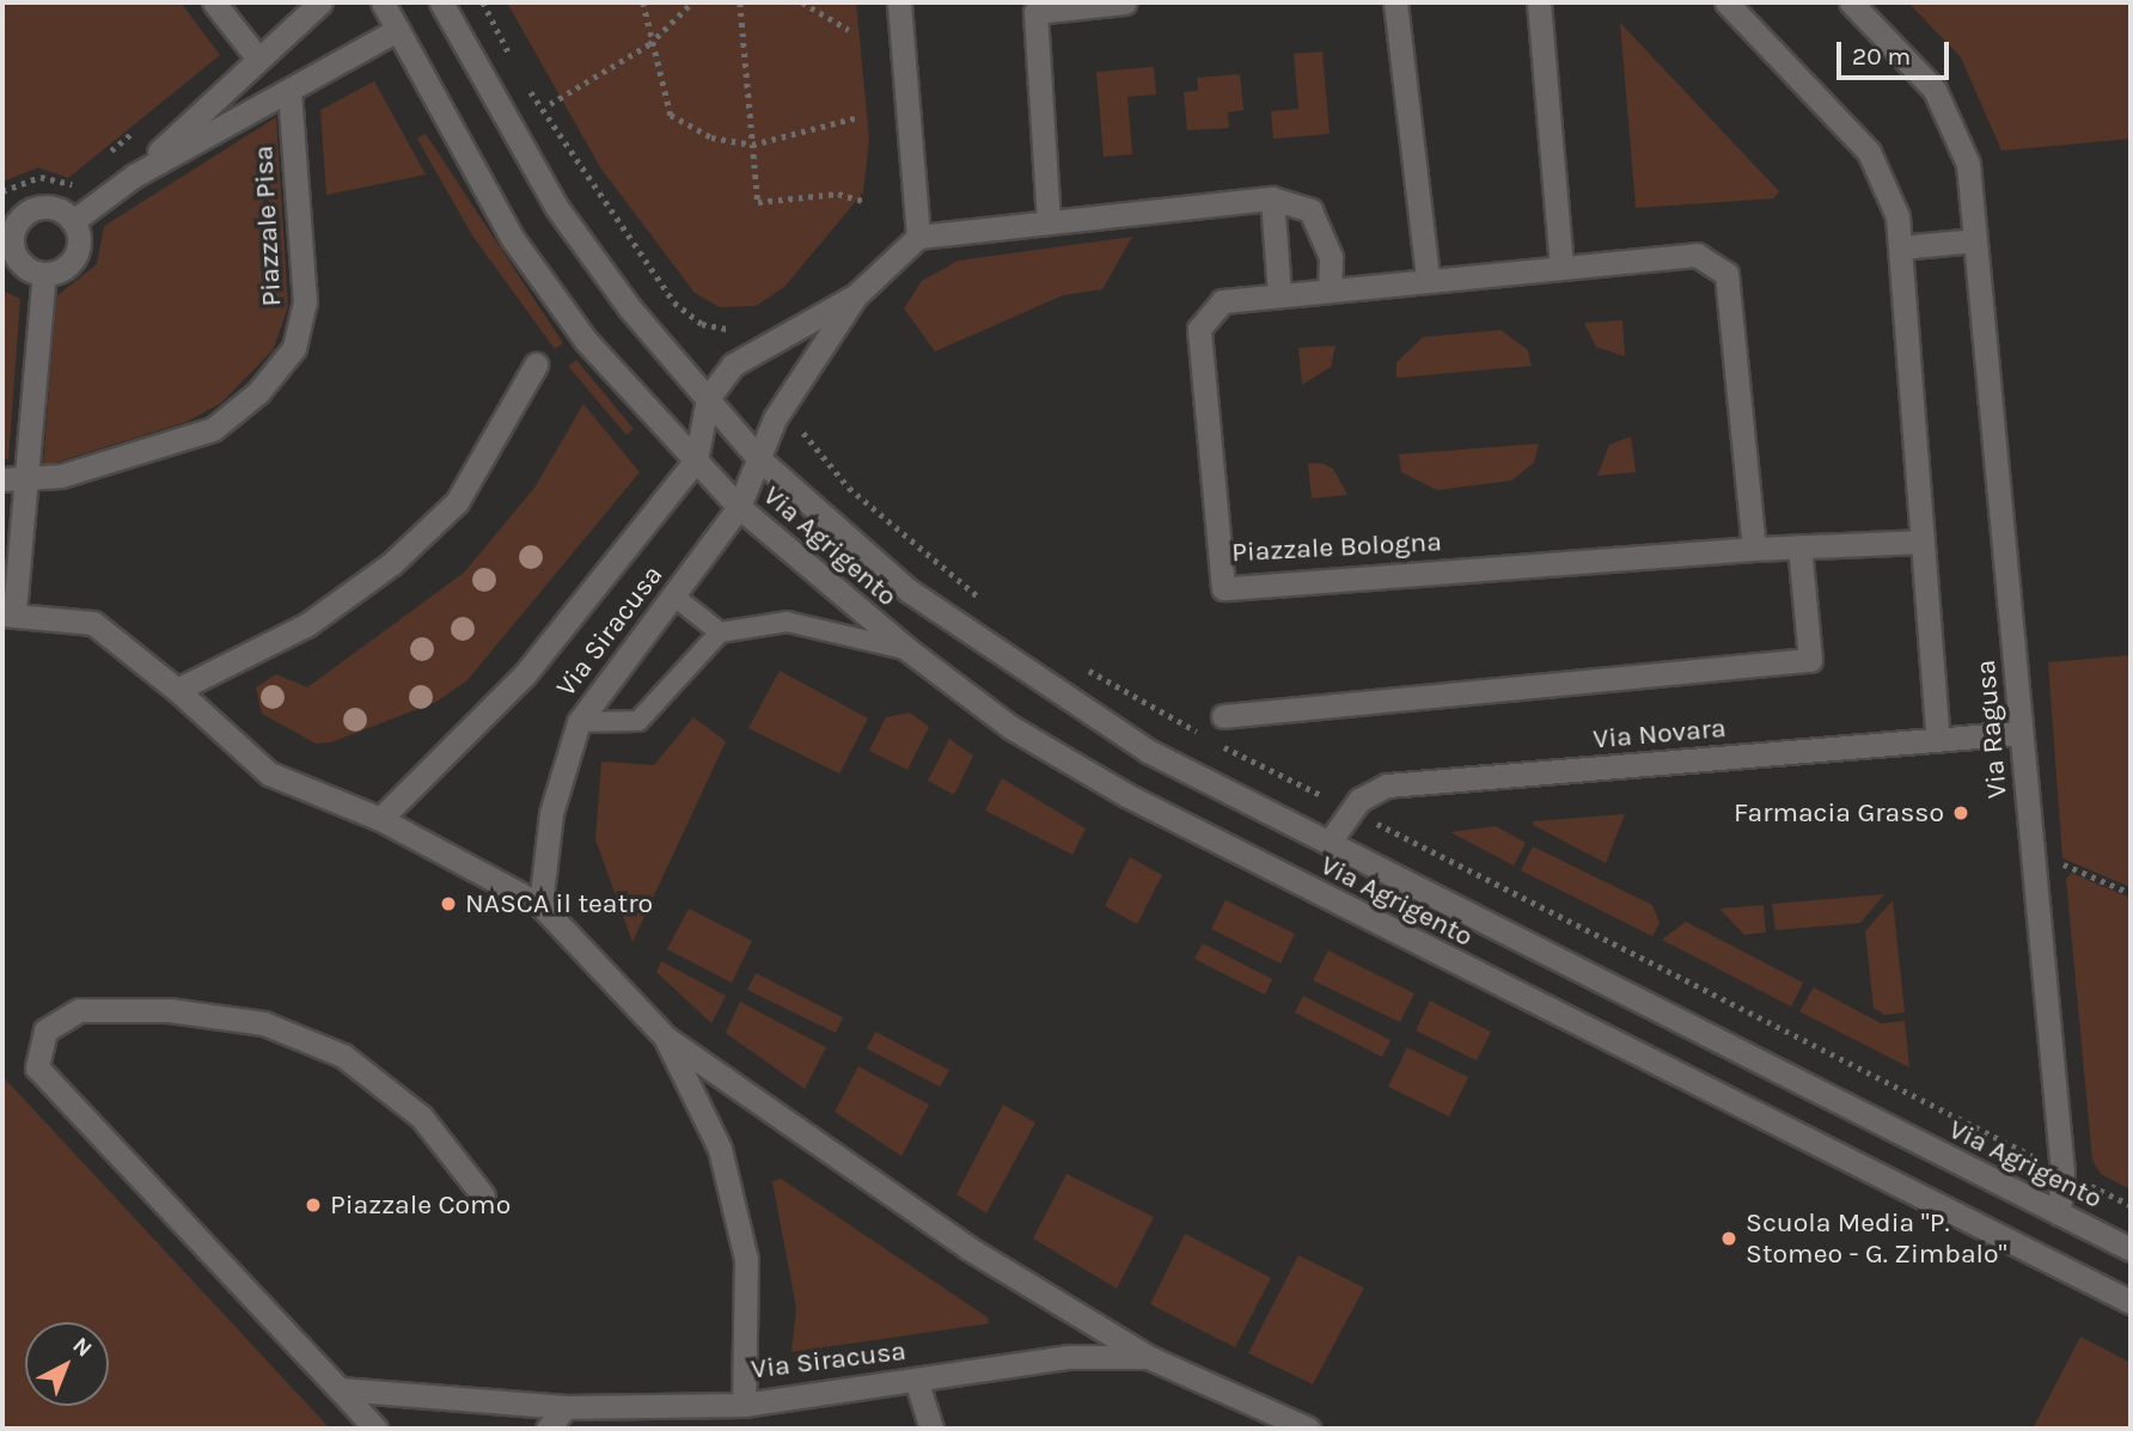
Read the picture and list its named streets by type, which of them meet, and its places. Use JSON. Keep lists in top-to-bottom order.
{
  "streets": {
    "street": [
      "Piazzale Pisa",
      "Via Agrigento",
      "Piazzale Bologna",
      "Via Siracusa",
      "Via Ragusa",
      "Via Novara"
    ]
  },
  "crossings": [
    ["Piazzale Pisa", "Via Agrigento"],
    ["Via Agrigento", "Via Siracusa"],
    ["Via Agrigento", "Via Ragusa"],
    ["Via Agrigento", "Via Novara"],
    ["Piazzale Bologna", "Via Ragusa"],
    ["Via Ragusa", "Via Novara"]
  ],
  "places": [
    "Farmacia Grasso",
    "NASCA il teatro",
    "Piazzale Como",
    "Scuola Media \"P. Stomeo - G. Zimbalo\""
  ],
  "scale_bar": "20 m",
  "north": "top right"
}
